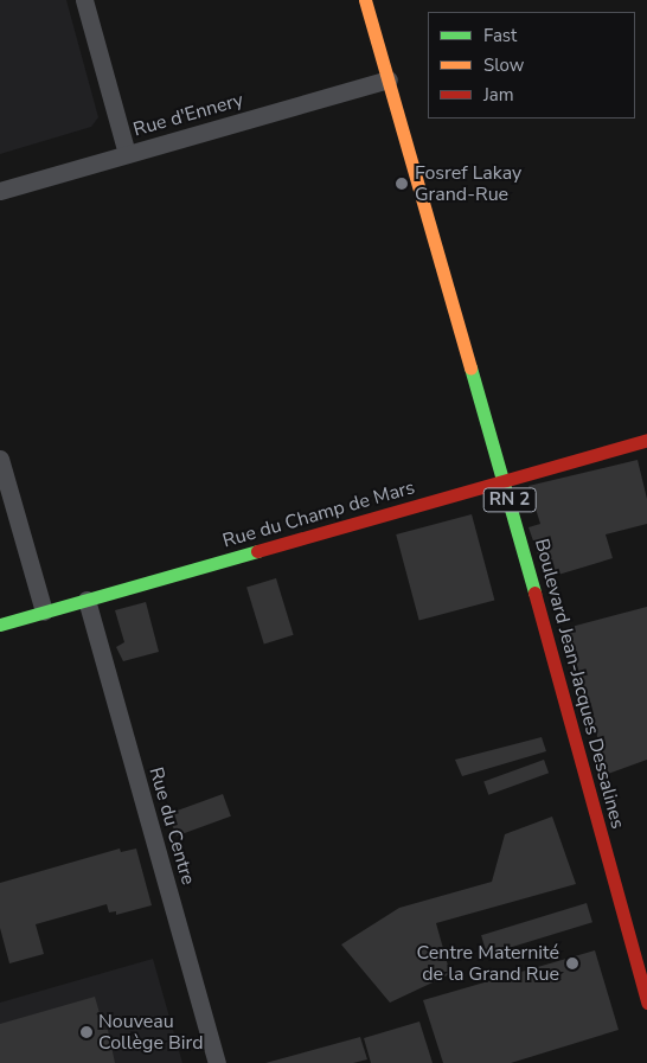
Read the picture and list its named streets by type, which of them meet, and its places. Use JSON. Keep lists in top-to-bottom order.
{
  "streets": {
    "main road": ["RN 2", "Rue du Champ de Mars", "Boulevard Jean-Jacques Dessalines"],
    "street": ["Rue d'Ennery", "Rue du Centre"]
  },
  "crossings": [
    ["Rue d'Ennery", "Boulevard Jean-Jacques Dessalines"],
    ["Rue du Champ de Mars", "Boulevard Jean-Jacques Dessalines"],
    ["Rue du Champ de Mars", "Rue du Centre"]
  ],
  "places": ["Fosref Lakay Grand-Rue", "Centre Maternité de la Grand Rue", "Nouveau Collège Bird"],
  "legend": ["Fast", "Slow", "Jam"]
}
